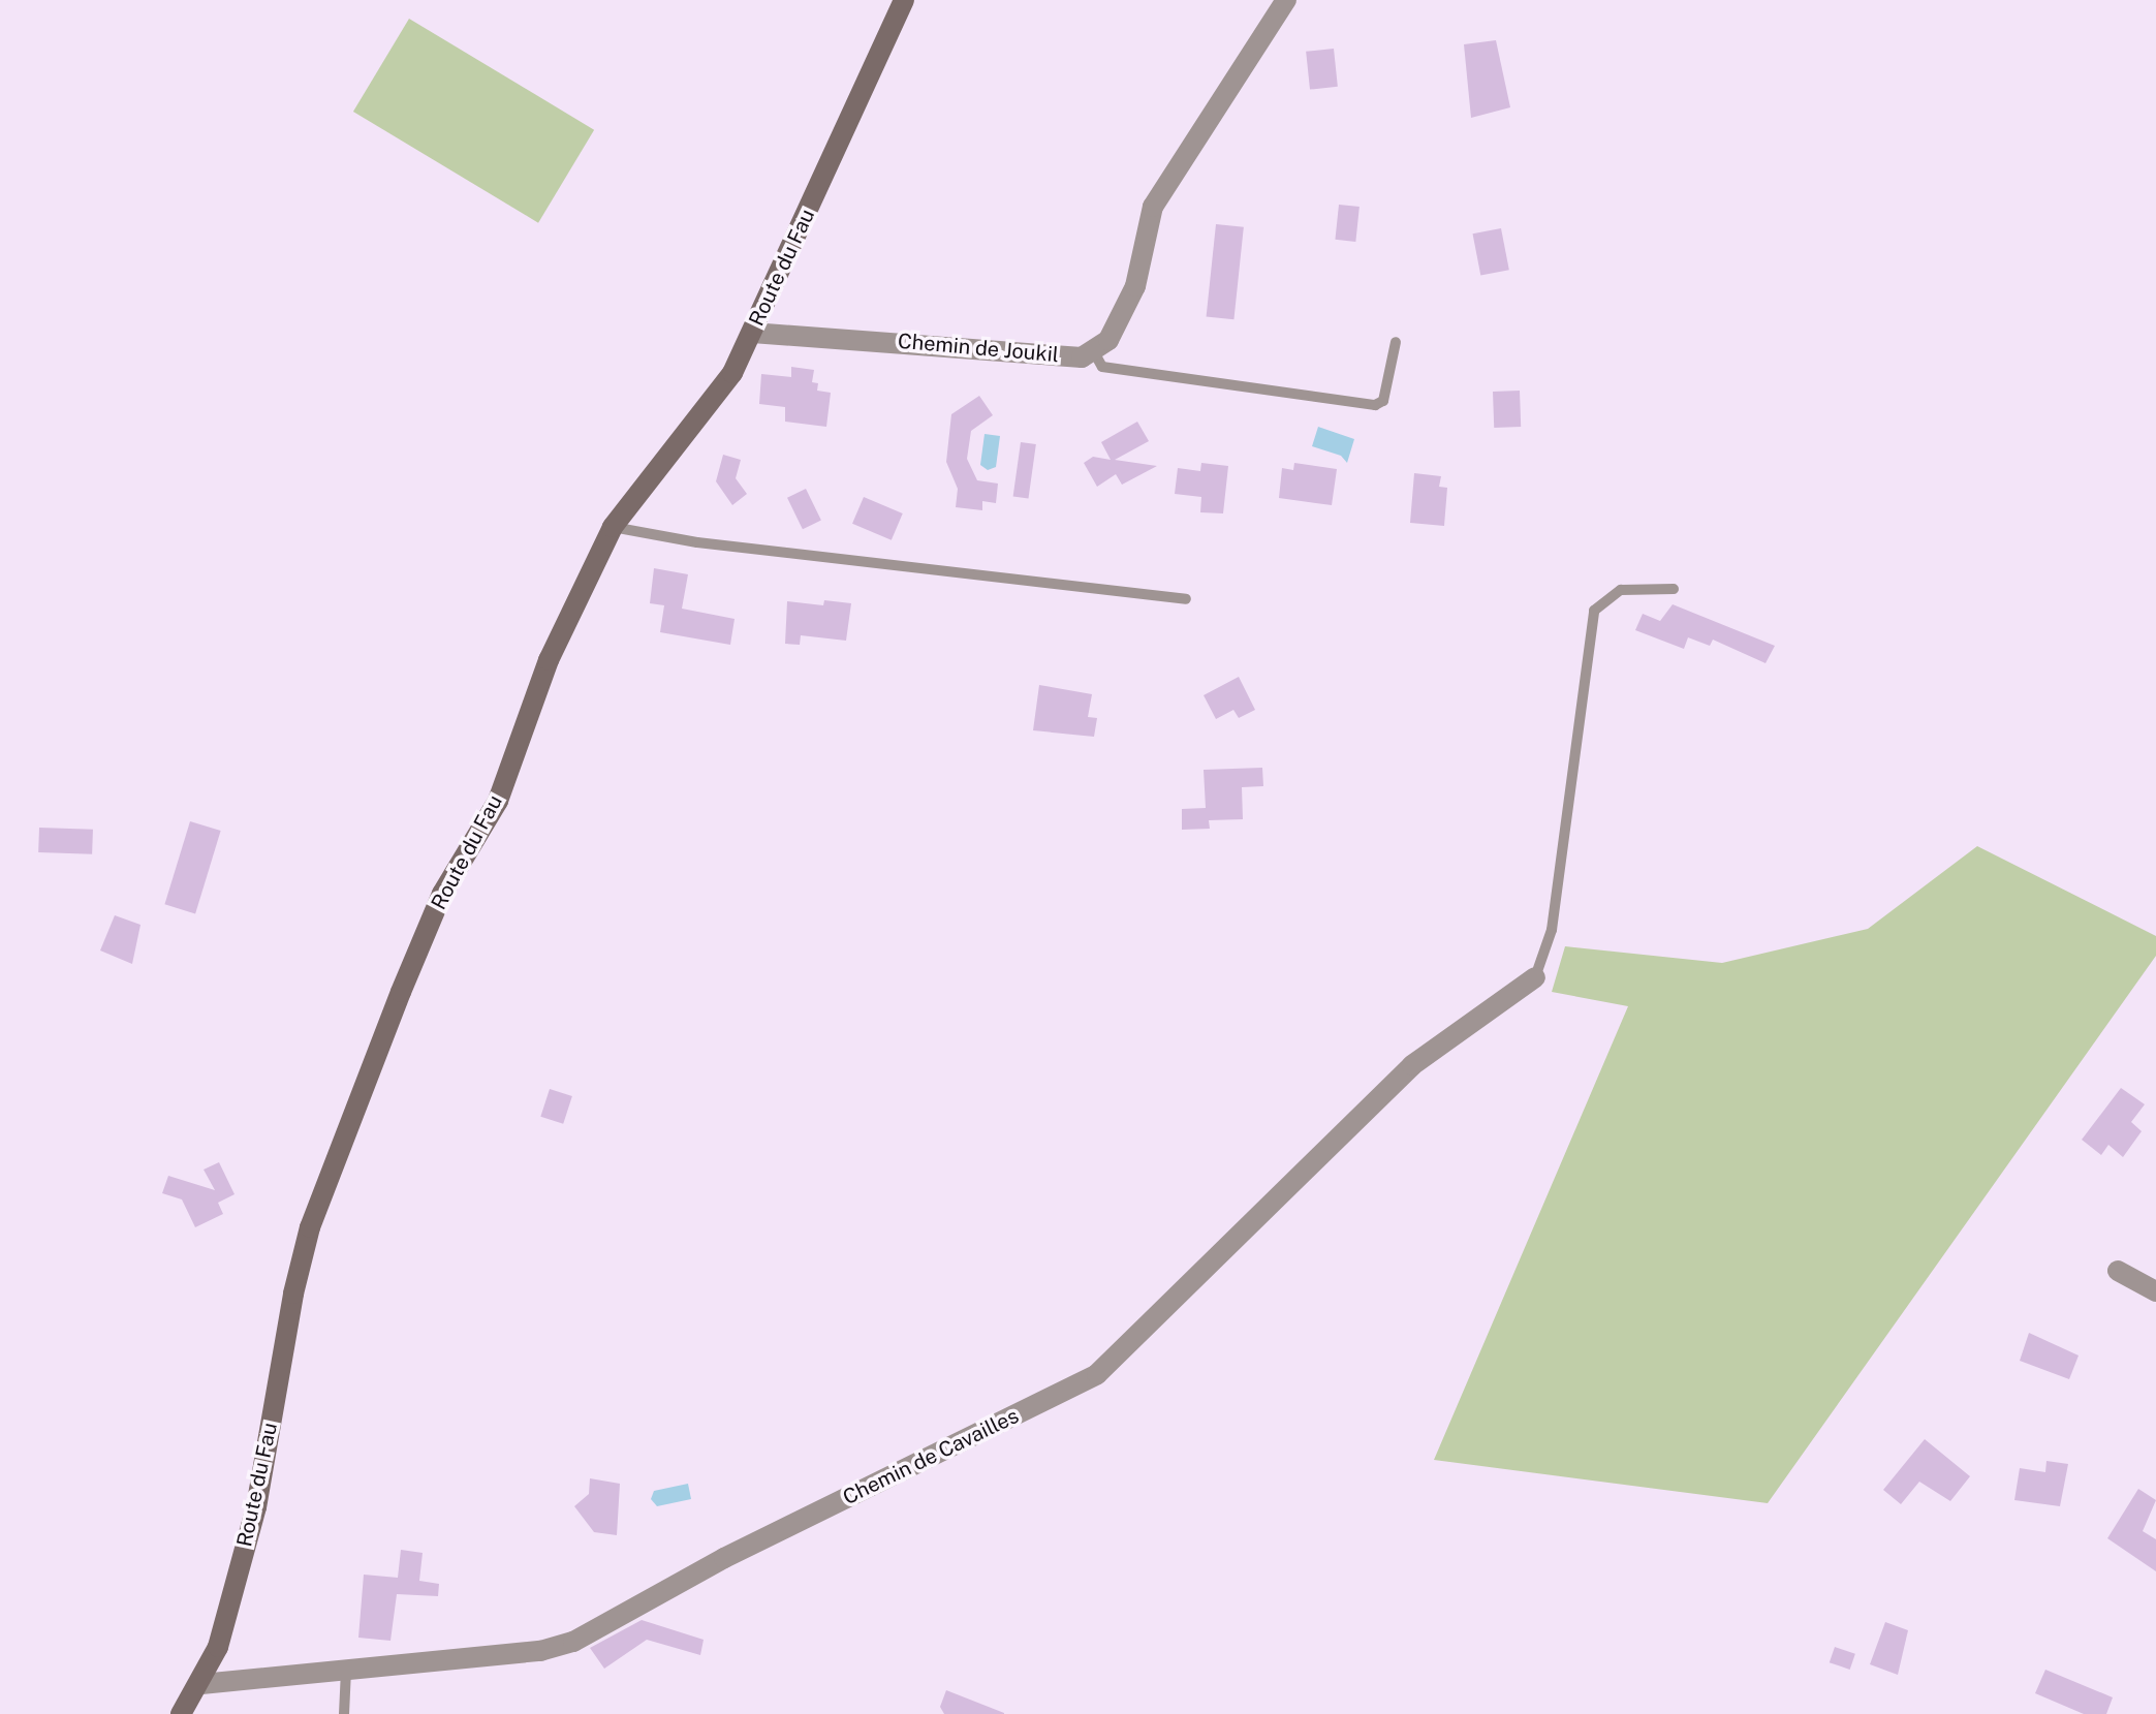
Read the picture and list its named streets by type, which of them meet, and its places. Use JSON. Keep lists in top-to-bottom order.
{
  "streets": {
    "street": ["Route du Fau", "Chemin de Joukil", "Chemin de Cavailles"]
  },
  "crossings": [
    ["Route du Fau", "Chemin de Joukil"],
    ["Route du Fau", "Chemin de Cavailles"]
  ]
}
